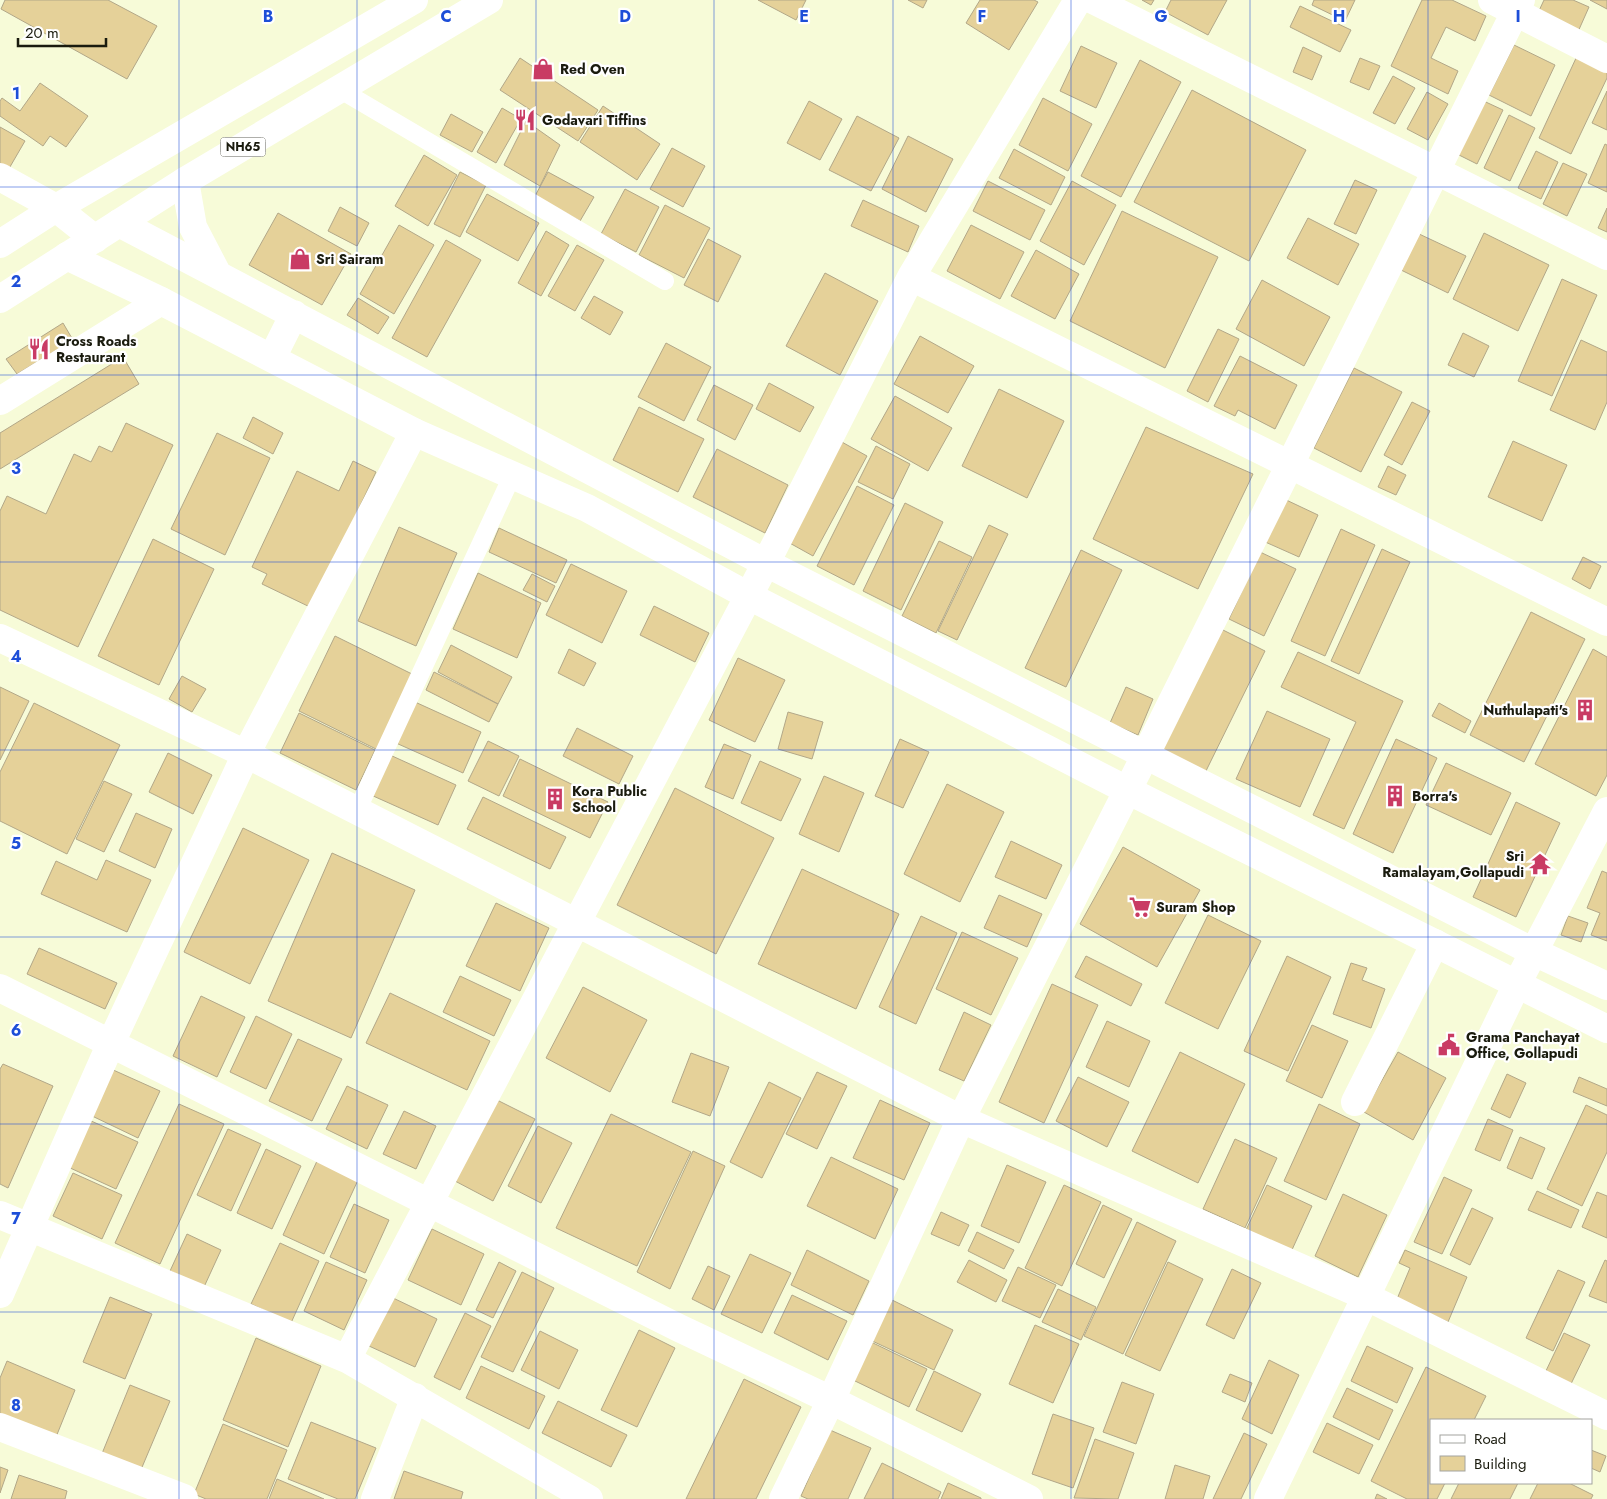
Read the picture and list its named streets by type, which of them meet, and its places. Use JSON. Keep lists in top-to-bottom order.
{
  "streets": {
    "main road": ["NH65"]
  },
  "places": {
    "shop": ["Red Oven", "Sri Sairam"],
    "restaurant": ["Godavari Tiffins", "Cross Roads Restaurant"],
    "building": ["Nuthulapati's", "Borra's", "Kora Public School"],
    "temple": ["Sri Ramalayam,Gollapudi"],
    "supermarket": ["Suram Shop"],
    "public building": ["Grama Panchayat Office, Gollapudi"]
  },
  "legend": ["Road", "Building"],
  "scale_bar": "20 m",
  "grid": {
    "columns": [
      "B",
      "C",
      "D",
      "E",
      "F",
      "G",
      "H",
      "I"
    ],
    "rows": [
      "1",
      "2",
      "3",
      "4",
      "5",
      "6",
      "7",
      "8"
    ]
  }
}
